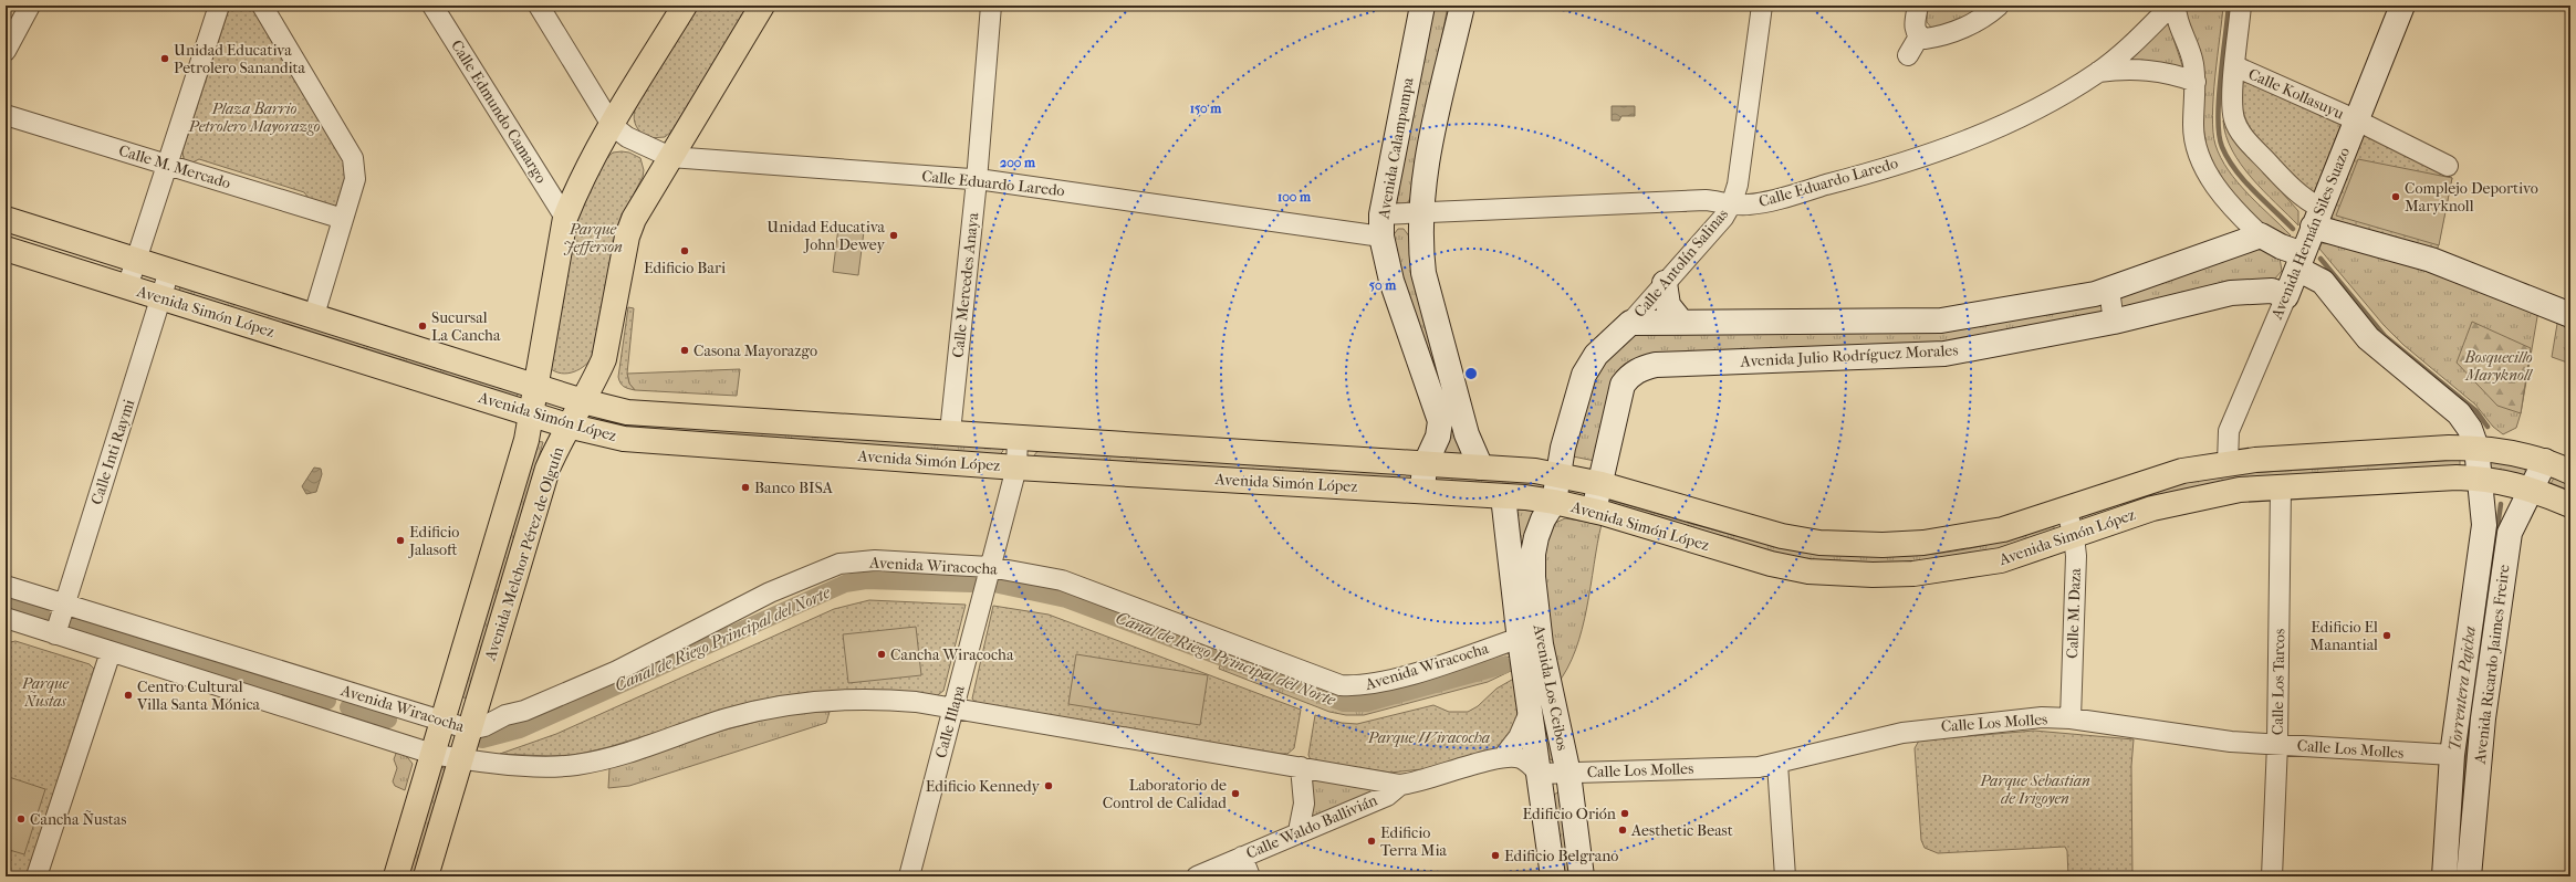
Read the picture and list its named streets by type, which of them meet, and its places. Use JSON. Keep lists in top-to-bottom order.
{
  "streets": {
    "main road": ["Avenida Simón López", "Avenida Melchor Pérez de Olguín"],
    "street": [
      "Calle Kollasuyu",
      "Calle Edmundo Camargo",
      "Avenida Calampampa",
      "Calle M. Mercado",
      "Calle Eduardo Laredo",
      "Avenida Hernán Siles Suazo",
      "Calle Antolín Salinas",
      "Calle Mercedes Anaya",
      "Avenida Julio Rodríguez Morales",
      "Calle Inti Raymi",
      "Avenida Wiracocha",
      "Calle M. Daza",
      "Avenida Ricardo Jaimes Freire",
      "Calle Los Tarcos",
      "Avenida Los Ceibos",
      "Calle Illapa",
      "Calle Los Molles",
      "Calle Waldo Ballivián"
    ]
  },
  "crossings": [
    ["Calle Kollasuyu", "Avenida Hernán Siles Suazo"],
    ["Calle Edmundo Camargo", "Avenida Melchor Pérez de Olguín"],
    ["Avenida Calampampa", "Calle Eduardo Laredo"],
    ["Avenida Calampampa", "Avenida Simón López"],
    ["Calle Eduardo Laredo", "Calle Antolín Salinas"],
    ["Calle Eduardo Laredo", "Calle Mercedes Anaya"],
    ["Calle Eduardo Laredo", "Avenida Melchor Pérez de Olguín"],
    ["Calle Eduardo Laredo", "Avenida Ricardo Jaimes Freire"],
    ["Avenida Hernán Siles Suazo", "Avenida Simón López"],
    ["Avenida Hernán Siles Suazo", "Avenida Julio Rodríguez Morales"],
    ["Avenida Hernán Siles Suazo", "Avenida Ricardo Jaimes Freire"],
    ["Calle Antolín Salinas", "Avenida Simón López"],
    ["Calle Antolín Salinas", "Avenida Julio Rodríguez Morales"],
    ["Calle Antolín Salinas", "Avenida Los Ceibos"],
    ["Calle Mercedes Anaya", "Avenida Simón López"],
    ["Avenida Simón López", "Avenida Julio Rodríguez Morales"],
    ["Avenida Simón López", "Calle Inti Raymi"],
    ["Avenida Simón López", "Avenida Melchor Pérez de Olguín"],
    ["Avenida Simón López", "Calle M. Daza"],
    ["Avenida Simón López", "Avenida Ricardo Jaimes Freire"],
    ["Avenida Simón López", "Calle Los Tarcos"],
    ["Avenida Simón López", "Avenida Los Ceibos"],
    ["Avenida Simón López", "Calle Illapa"],
    ["Avenida Julio Rodríguez Morales", "Avenida Ricardo Jaimes Freire"],
    ["Calle Inti Raymi", "Avenida Wiracocha"],
    ["Avenida Melchor Pérez de Olguín", "Avenida Wiracocha"],
    ["Avenida Wiracocha", "Avenida Los Ceibos"],
    ["Avenida Wiracocha", "Calle Illapa"],
    ["Avenida Wiracocha", "Calle Los Molles"],
    ["Avenida Wiracocha", "Calle Waldo Ballivián"],
    ["Calle M. Daza", "Calle Los Molles"],
    ["Avenida Ricardo Jaimes Freire", "Calle Los Molles"],
    ["Calle Los Tarcos", "Calle Los Molles"],
    ["Avenida Los Ceibos", "Calle Los Molles"]
  ],
  "water": ["Canal de Riego Principal del Norte", "Torrentera Pajcha"],
  "parks": [
    "Plaza Barrio Petrolero Mayorazgo",
    "Parque Jefferson",
    "Bosquecillo Maryknoll",
    "Parque Ñustas",
    "Parque Wiracocha",
    "Parque Sebastian de Irigoyen"
  ],
  "places": [
    "Unidad Educativa Petrolero Sanandita",
    "Complejo Deportivo Maryknoll",
    "Unidad Educativa John Dewey",
    "Edificio Bari",
    "Sucursal La Cancha",
    "Casona Mayorazgo",
    "Banco BISA",
    "Edificio Jalasoft",
    "Edificio El Manantial",
    "Cancha Wiracocha",
    "Centro Cultural Villa Santa Mónica",
    "Edificio Kennedy",
    "Laboratorio de Control de Calidad",
    "Edificio Orión",
    "Cancha Ñustas",
    "Aesthetic Beast",
    "Edificio Terra Mia",
    "Edificio Belgrano"
  ],
  "rings": [
    "150 m",
    "200 m",
    "100 m",
    "50 m"
  ]
}
